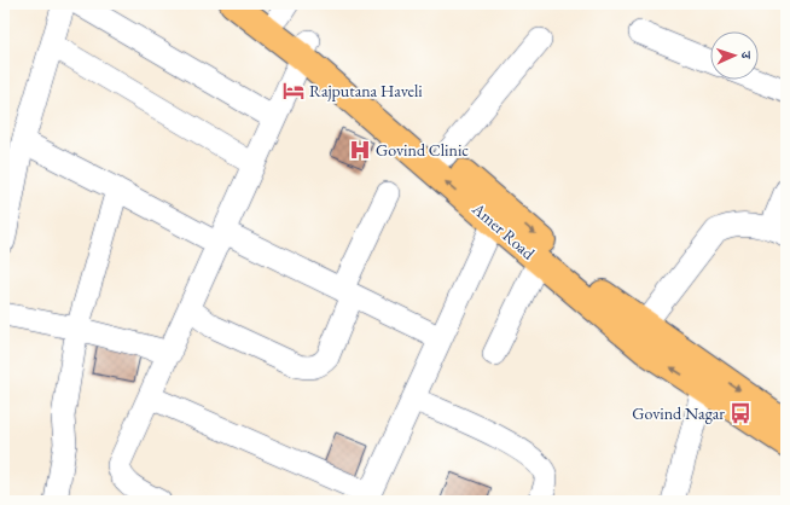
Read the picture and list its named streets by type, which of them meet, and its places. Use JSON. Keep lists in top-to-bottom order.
{
  "streets": {
    "main road": ["Amer Road"]
  },
  "places": {
    "hotel": ["Rajputana Haveli"],
    "hospital": ["Govind Clinic"],
    "bus stop": ["Govind Nagar"]
  },
  "north": "right"
}
